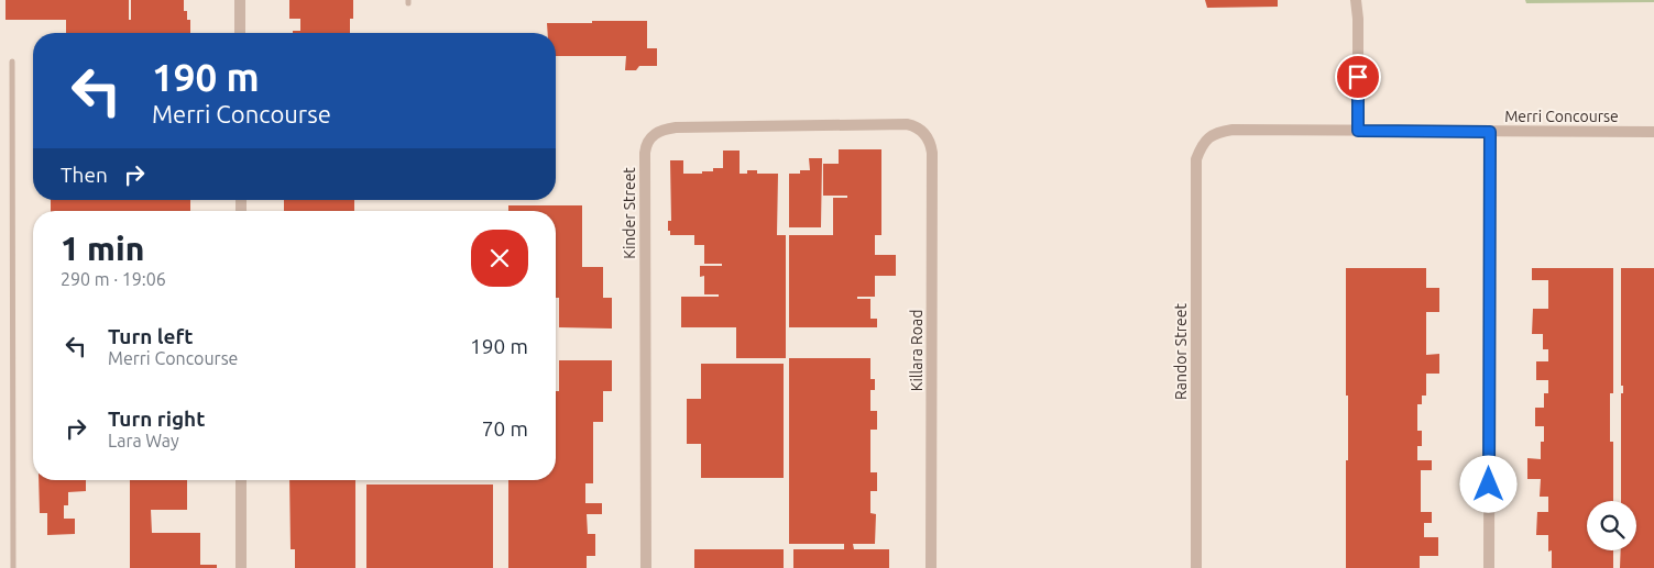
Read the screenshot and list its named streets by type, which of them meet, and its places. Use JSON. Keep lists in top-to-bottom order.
{
  "streets": {
    "street": [
      "Merri Concourse",
      "Kinder Street",
      "Killara Road",
      "Randor Street"
    ]
  },
  "crossings": [
    ["Merri Concourse", "Randor Street"],
    ["Kinder Street", "Killara Road"]
  ],
  "page": {
    "turn": ["190 m", "Merri Concourse"],
    "then": "Then",
    "heading": ["1 min", "290 m · 19:06"],
    "list": [
      {
        "name": "Turn left",
        "note": "Merri Concourse",
        "value": "190 m"
      },
      {
        "name": "Turn right",
        "note": "Lara Way",
        "value": "70 m"
      }
    ]
  }
}
